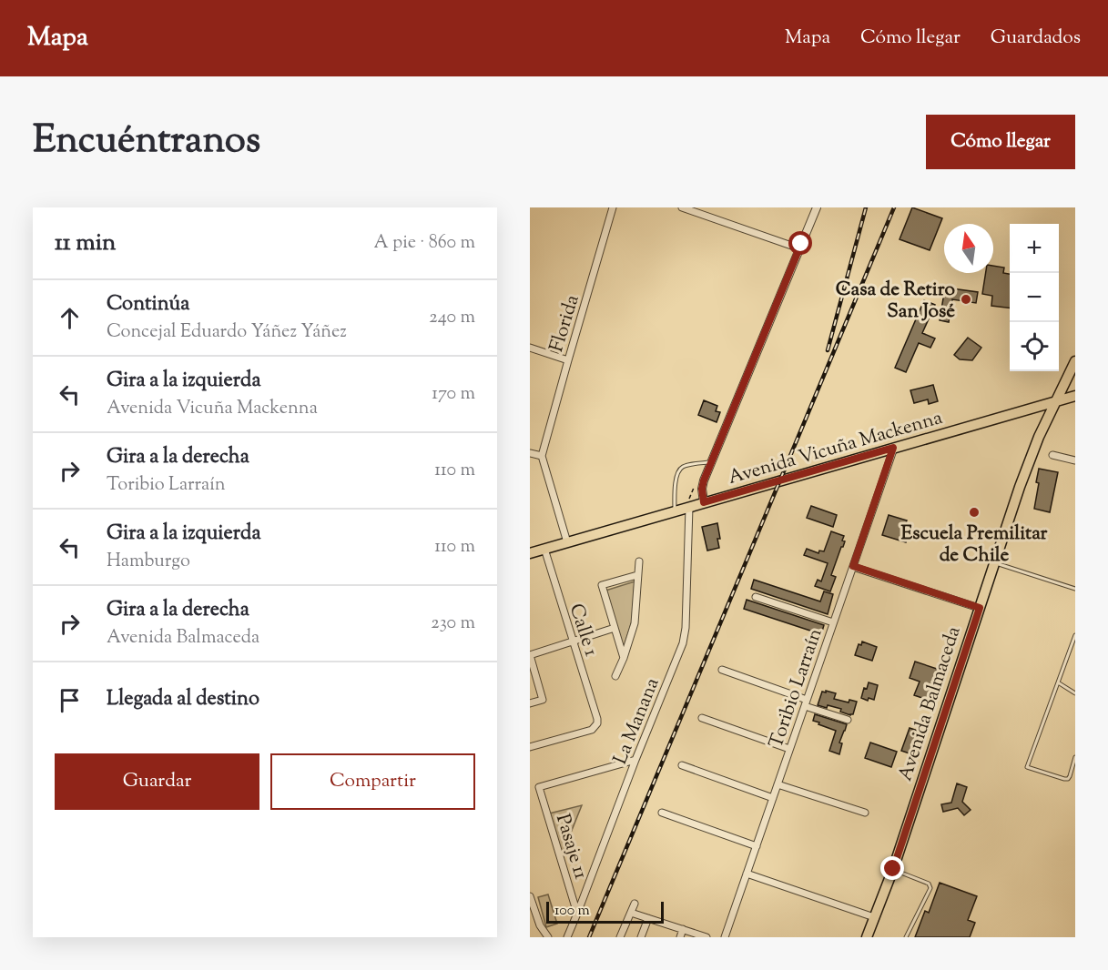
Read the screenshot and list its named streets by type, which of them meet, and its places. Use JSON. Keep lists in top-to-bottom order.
{
  "streets": {
    "main road": ["Avenida Vicuña Mackenna", "Avenida Balmaceda"],
    "street": [
      "Florida",
      "Calle 1",
      "Toribio Larraín",
      "La Manana",
      "Pasaje 11"
    ]
  },
  "crossings": [
    ["Avenida Vicuña Mackenna", "Calle 1"],
    ["Avenida Vicuña Mackenna", "Toribio Larraín"],
    ["Avenida Vicuña Mackenna", "Avenida Balmaceda"],
    ["Avenida Vicuña Mackenna", "La Manana"],
    ["La Manana", "Pasaje 11"]
  ],
  "places": ["Casa de Retiro San José", "Escuela Premilitar de Chile"],
  "scale_bar": "100 m",
  "north": "top",
  "page": {
    "header": "Mapa",
    "nav": ["Mapa", "Cómo llegar", "Guardados"],
    "title": "Encuéntranos",
    "buttons": [
      "Cómo llegar",
      ["Guardar", "Compartir"]
    ],
    "heading": ["11 min", "A pie · 860 m"],
    "map_buttons": ["+", "−"],
    "list": [
      ["Continúa", "Concejal Eduardo Yáñez Yáñez", "240 m"],
      ["Gira a la izquierda", "Avenida Vicuña Mackenna", "170 m"],
      ["Gira a la derecha", "Toribio Larraín", "110 m"],
      ["Gira a la izquierda", "Hamburgo", "110 m"],
      ["Gira a la derecha", "Avenida Balmaceda", "230 m"],
      "Llegada al destino"
    ],
    "scale": "100 m"
  }
}
